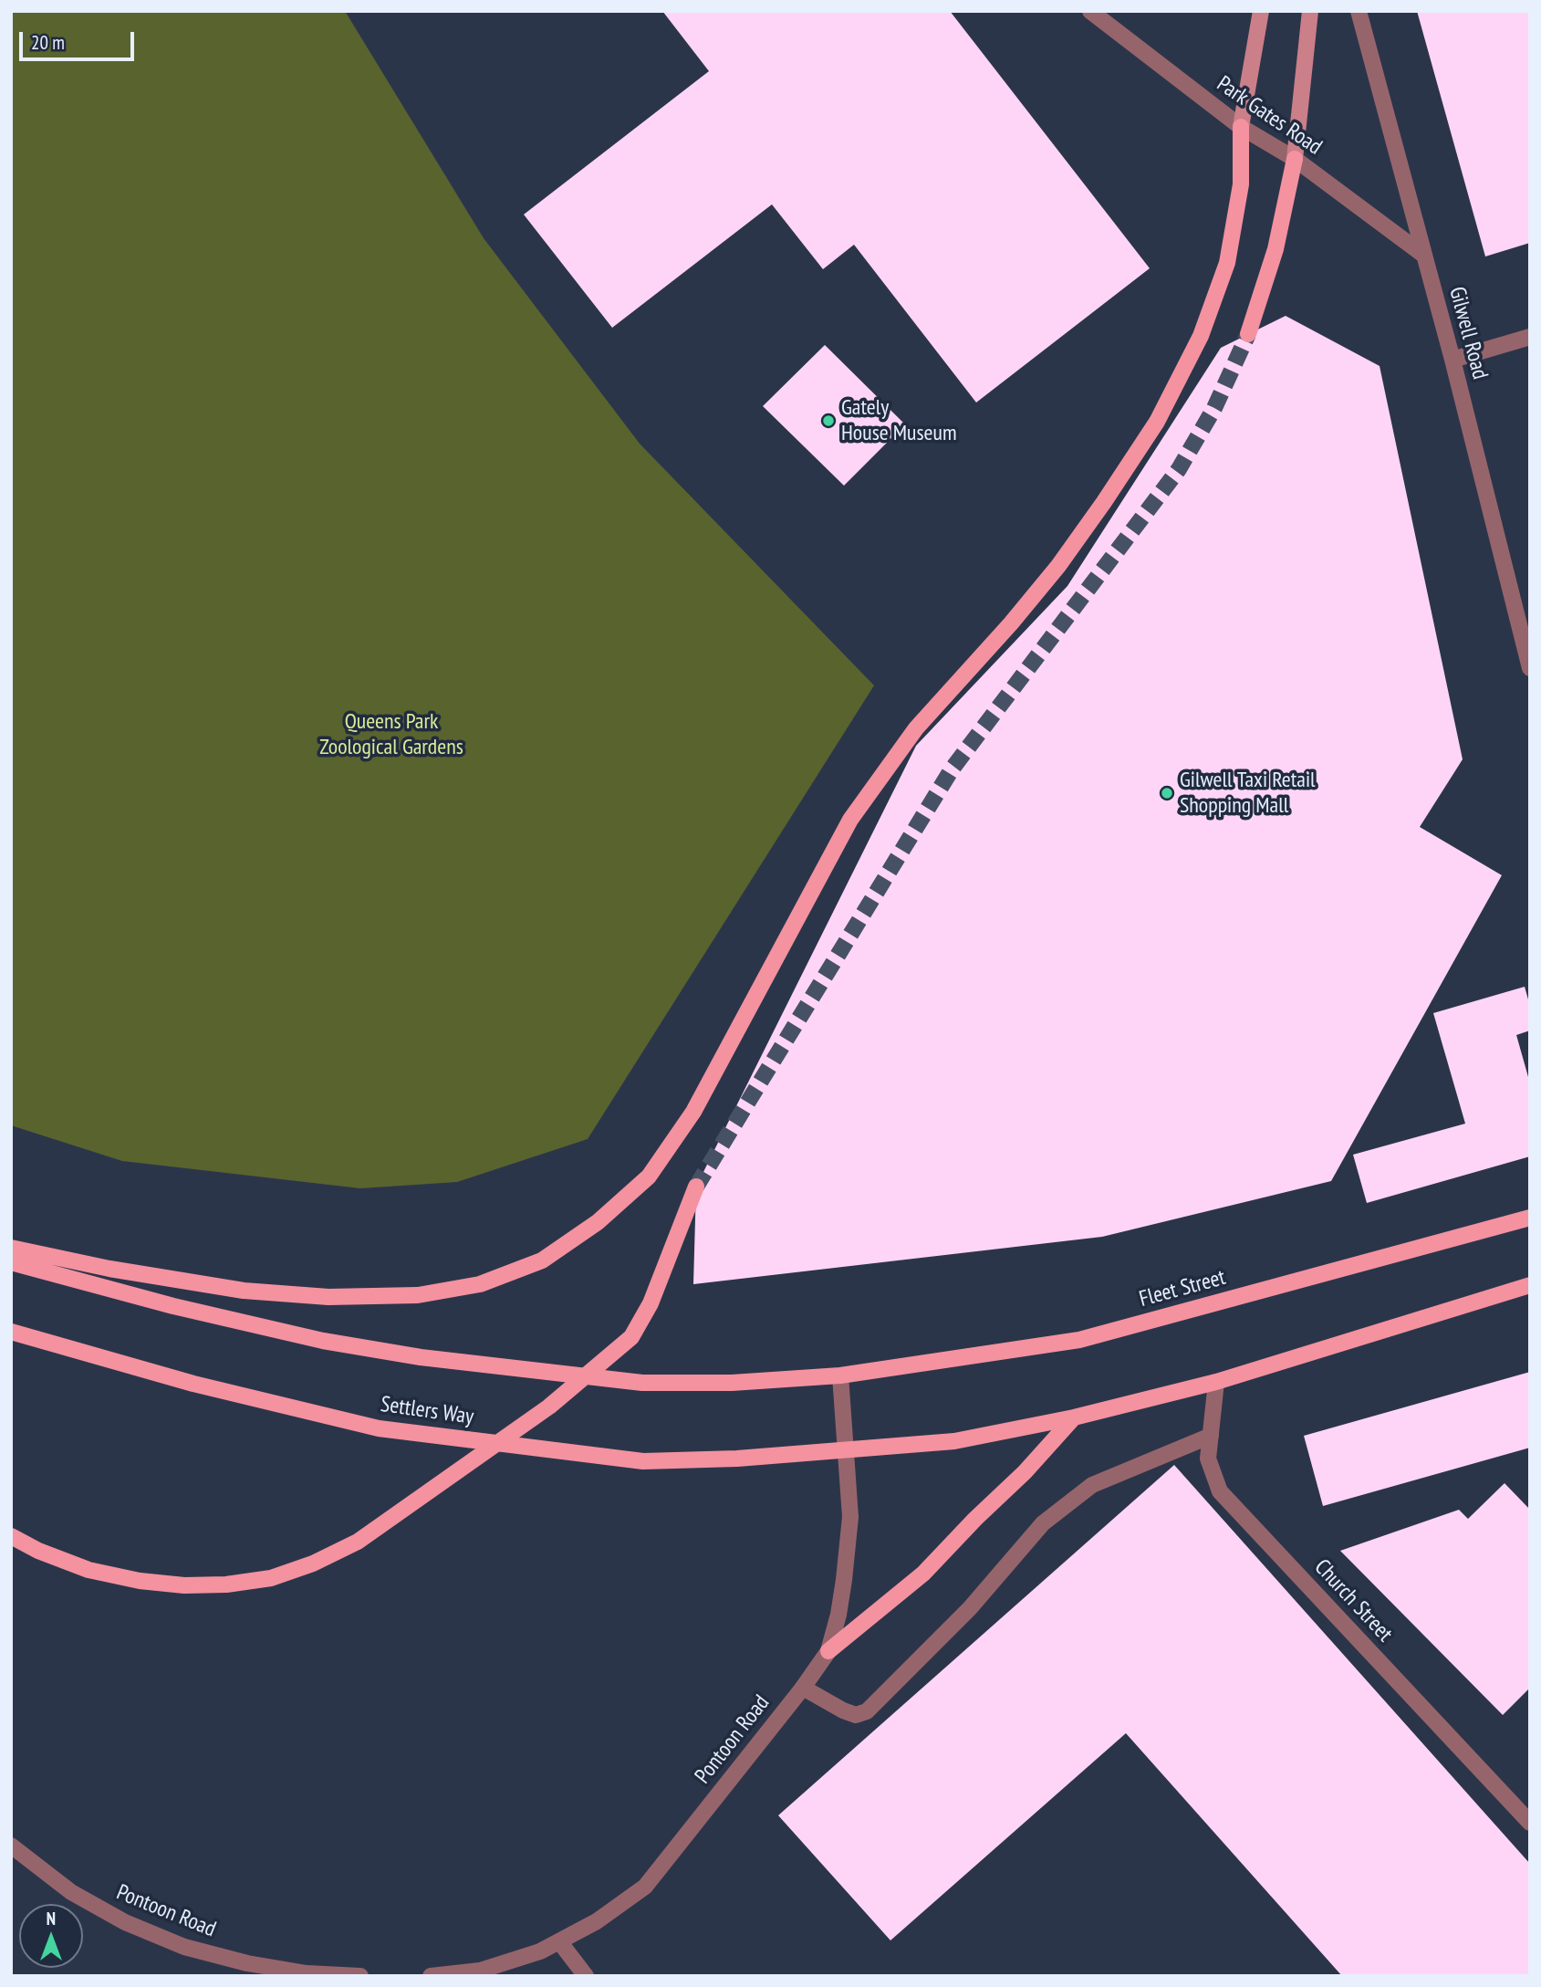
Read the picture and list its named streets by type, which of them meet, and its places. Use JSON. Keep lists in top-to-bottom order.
{
  "streets": {
    "main road": ["Fleet Street", "Settlers Way"],
    "street": [
      "Park Gates Road",
      "Gilwell Road",
      "Church Street",
      "Pontoon Road"
    ]
  },
  "crossings": [
    ["Park Gates Road", "Gilwell Road"],
    ["Fleet Street", "Pontoon Road"],
    ["Settlers Way", "Pontoon Road"]
  ],
  "parks": ["Queens Park Zoological Gardens"],
  "places": ["Gately House Museum", "Gilwell Taxi Retail Shopping Mall"],
  "scale_bar": "20 m",
  "north": "top"
}
